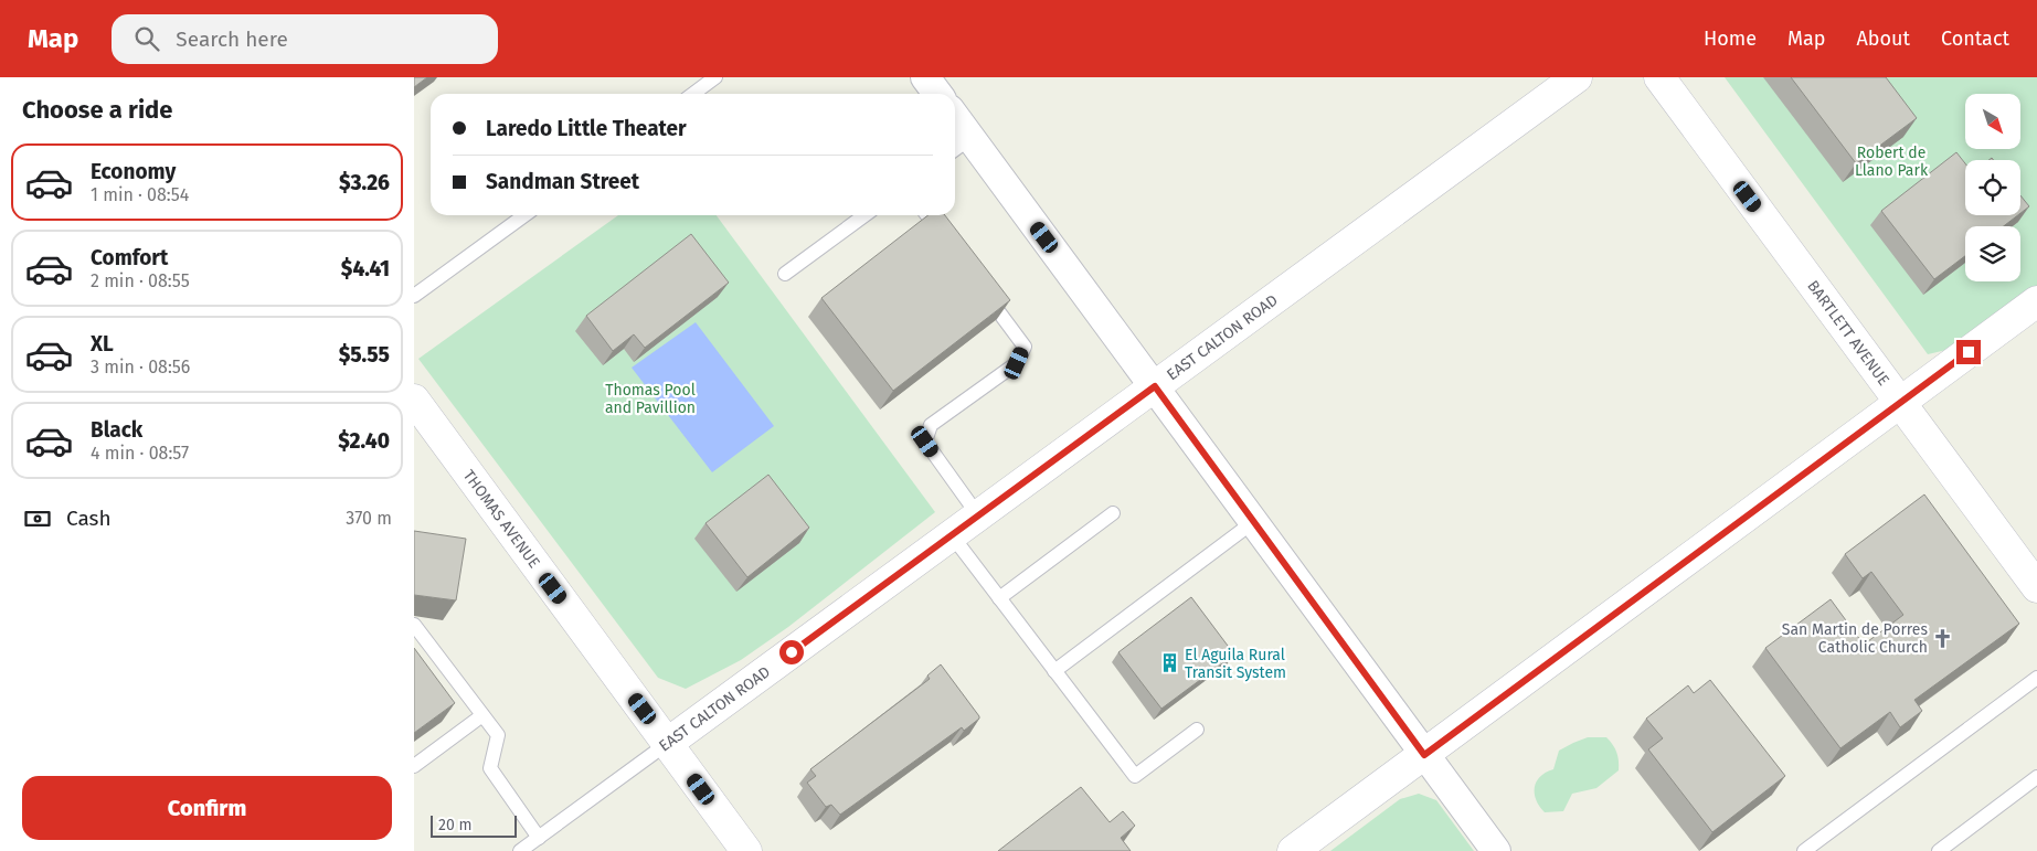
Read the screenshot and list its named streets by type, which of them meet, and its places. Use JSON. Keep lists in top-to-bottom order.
{
  "streets": {
    "street": ["BARTLETT AVENUE", "EAST CALTON ROAD", "THOMAS AVENUE"]
  },
  "crossings": [
    ["EAST CALTON ROAD", "THOMAS AVENUE"]
  ],
  "parks": ["Robert de Llano Park", "Thomas Pool and Pavillion"],
  "places": {
    "church": ["San Martin de Porres Catholic Church"],
    "building": ["El Aguila Rural Transit System"]
  },
  "scale_bar": "20 m",
  "north": "bottom right",
  "page": {
    "header": "Map",
    "search": "Search here",
    "nav": [
      "Home",
      "Map",
      "About",
      "Contact"
    ],
    "heading": "Choose a ride",
    "banner": ["Laredo Little Theater", "Sandman Street"],
    "list": [
      {
        "name": "Economy",
        "note": "1 min · 08:54",
        "value": "$3.26"
      },
      {
        "name": "Comfort",
        "note": "2 min · 08:55",
        "value": "$4.41"
      },
      {
        "name": "XL",
        "note": "3 min · 08:56",
        "value": "$5.55"
      },
      {
        "name": "Black",
        "note": "4 min · 08:57",
        "value": "$2.40"
      }
    ],
    "pay": ["Cash", "370 m"],
    "buttons": "Confirm",
    "scale": "20 m"
  }
}
